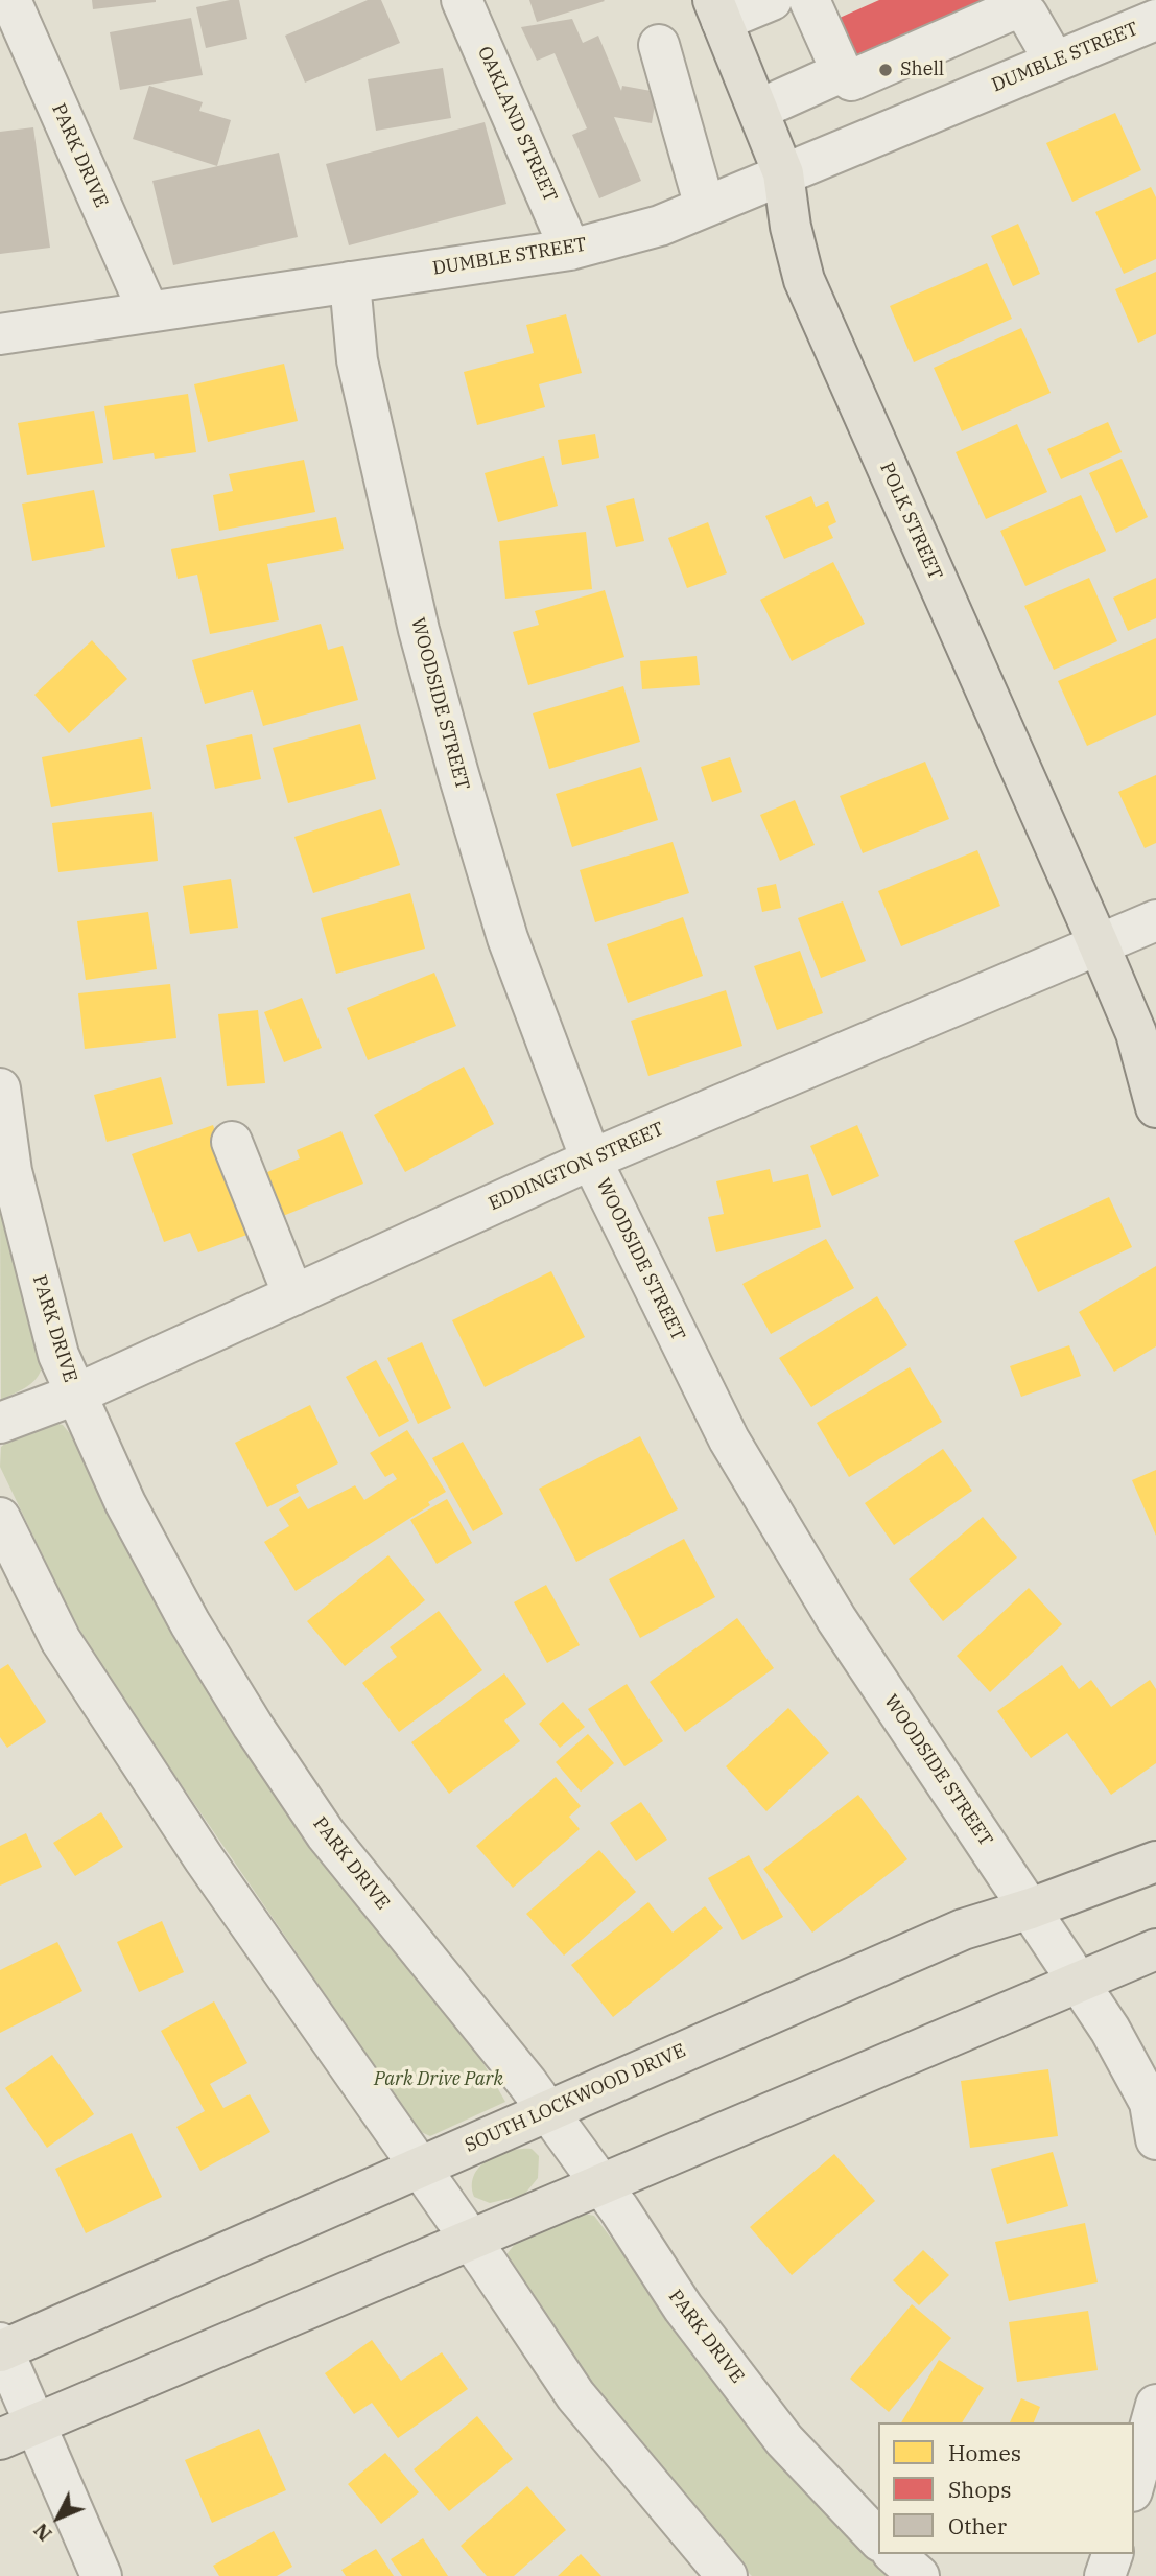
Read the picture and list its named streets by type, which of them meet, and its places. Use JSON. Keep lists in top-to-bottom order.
{
  "streets": {
    "main road": ["POLK STREET", "SOUTH LOCKWOOD DRIVE"],
    "street": [
      "DUMBLE STREET",
      "OAKLAND STREET",
      "PARK DRIVE",
      "WOODSIDE STREET",
      "EDDINGTON STREET"
    ]
  },
  "crossings": [
    ["DUMBLE STREET", "OAKLAND STREET"],
    ["DUMBLE STREET", "PARK DRIVE"],
    ["DUMBLE STREET", "POLK STREET"],
    ["DUMBLE STREET", "WOODSIDE STREET"],
    ["PARK DRIVE", "EDDINGTON STREET"],
    ["PARK DRIVE", "SOUTH LOCKWOOD DRIVE"],
    ["POLK STREET", "EDDINGTON STREET"],
    ["WOODSIDE STREET", "EDDINGTON STREET"],
    ["WOODSIDE STREET", "SOUTH LOCKWOOD DRIVE"]
  ],
  "parks": ["Park Drive Park"],
  "places": ["Shell"],
  "legend": ["Homes", "Shops", "Other"],
  "north": "bottom left"
}
